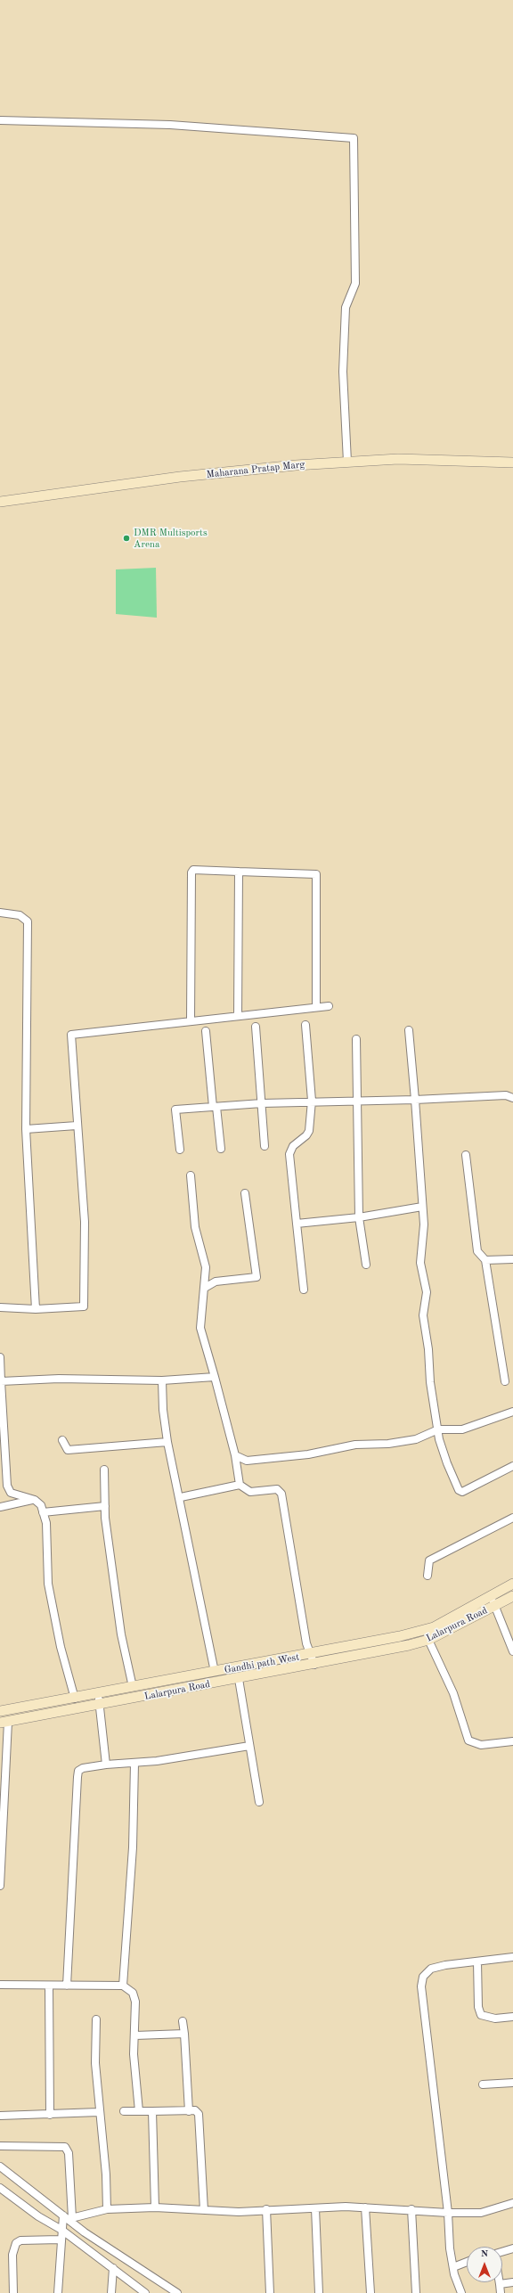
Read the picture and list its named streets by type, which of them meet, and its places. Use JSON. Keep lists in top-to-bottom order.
{
  "streets": {
    "street": ["Maharana Pratap Marg", "Lalarpura Road", "Gandhi path West"]
  },
  "crossings": [
    ["Lalarpura Road", "Gandhi path West"]
  ],
  "places": ["DMR Multisports Arena"],
  "north": "top"
}
